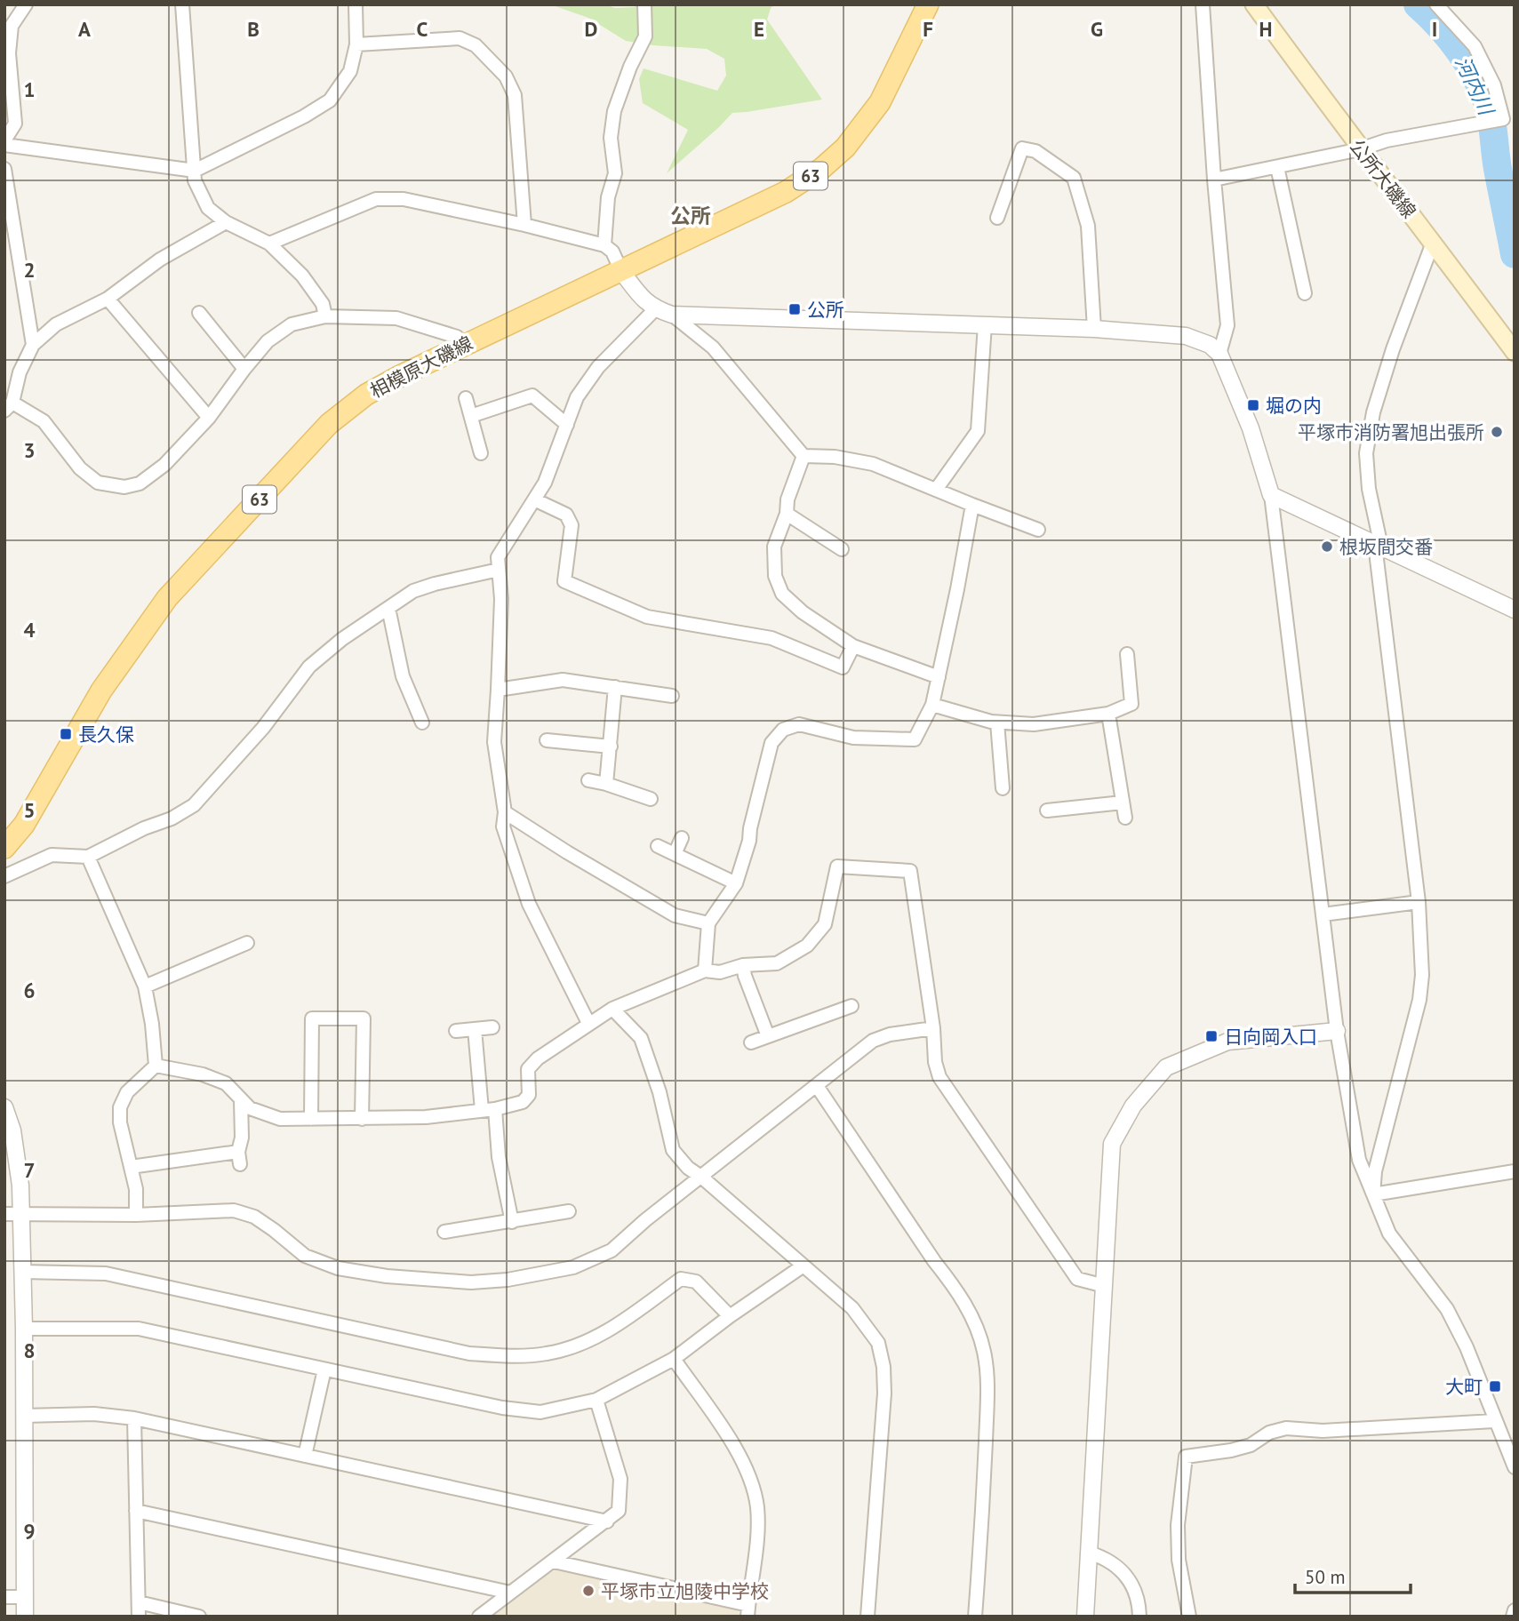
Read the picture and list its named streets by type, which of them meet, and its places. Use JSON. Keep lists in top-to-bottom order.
{
  "streets": {
    "main road": ["63", "公所大磯線", "相模原大磯線"]
  },
  "districts": ["公所"],
  "water": ["河内川"],
  "places": {
    "transit": [
      "公所",
      "堀の内",
      "長久保",
      "日向岡入口",
      "大町"
    ],
    "other": ["平塚市消防署旭出張所", "根坂間交番", "平塚市立旭陵中学校"]
  },
  "scale_bar": "50 m",
  "grid": {
    "columns": [
      "A",
      "B",
      "C",
      "D",
      "E",
      "F",
      "G",
      "H",
      "I"
    ],
    "rows": [
      "1",
      "2",
      "3",
      "4",
      "5",
      "6",
      "7",
      "8",
      "9"
    ]
  }
}
